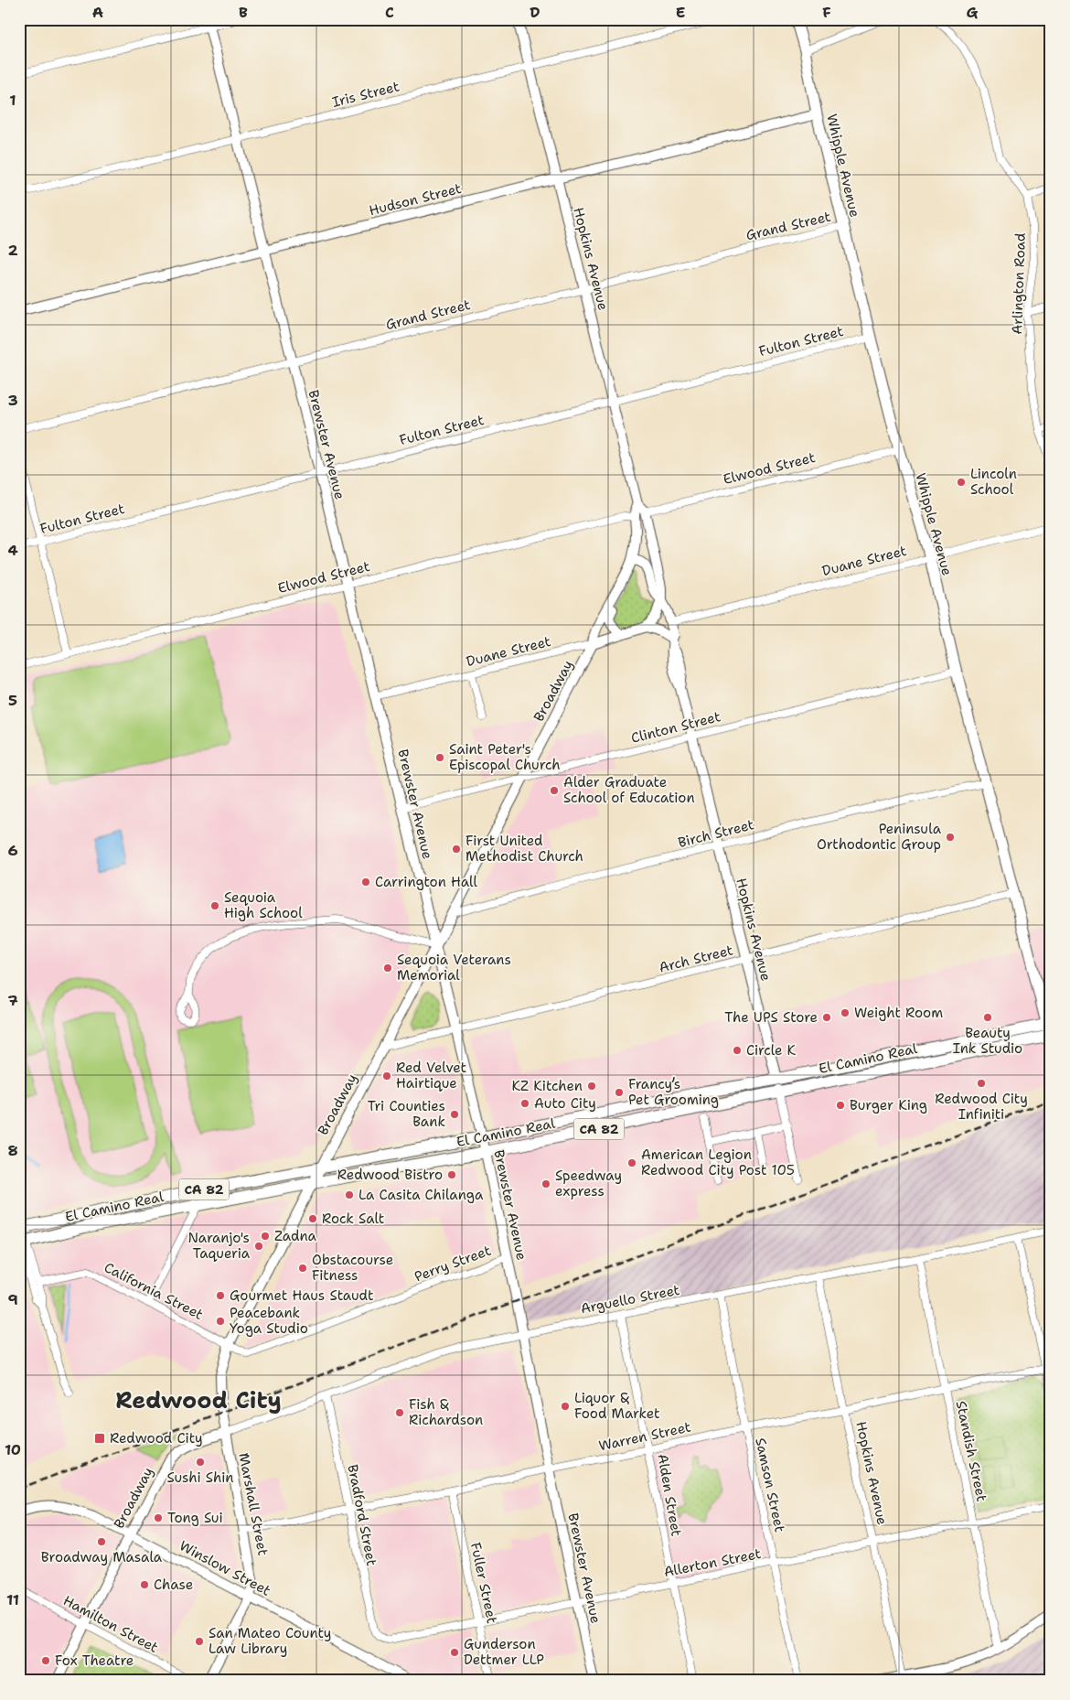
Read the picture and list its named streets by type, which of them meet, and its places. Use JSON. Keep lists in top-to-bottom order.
{
  "streets": {
    "main road": ["Whipple Avenue", "El Camino Real", "CA 82"],
    "street": [
      "Iris Street",
      "Hudson Street",
      "Grand Street",
      "Hopkins Avenue",
      "Arlington Road",
      "Fulton Street",
      "Brewster Avenue",
      "Elwood Street",
      "Duane Street",
      "Broadway",
      "Clinton Street",
      "Birch Street",
      "Arch Street",
      "Perry Street",
      "California Street",
      "Arguello Street",
      "Warren Street",
      "Standish Street",
      "Samson Street",
      "Alden Street",
      "Marshall Street",
      "Bradford Street",
      "Allerton Street",
      "Winslow Street",
      "Fuller Street",
      "Hamilton Street"
    ]
  },
  "crossings": [
    ["Iris Street", "Hopkins Avenue"],
    ["Iris Street", "Brewster Avenue"],
    ["Whipple Avenue", "Hudson Street"],
    ["Whipple Avenue", "Grand Street"],
    ["Whipple Avenue", "Fulton Street"],
    ["Whipple Avenue", "Elwood Street"],
    ["Whipple Avenue", "Duane Street"],
    ["Whipple Avenue", "Clinton Street"],
    ["Whipple Avenue", "Birch Street"],
    ["Whipple Avenue", "Arch Street"],
    ["Whipple Avenue", "El Camino Real"],
    ["Hudson Street", "Hopkins Avenue"],
    ["Hudson Street", "Brewster Avenue"],
    ["Grand Street", "Hopkins Avenue"],
    ["Grand Street", "Brewster Avenue"],
    ["Hopkins Avenue", "Fulton Street"],
    ["Hopkins Avenue", "Elwood Street"],
    ["Hopkins Avenue", "Duane Street"],
    ["Hopkins Avenue", "Broadway"],
    ["Hopkins Avenue", "Clinton Street"],
    ["Hopkins Avenue", "Birch Street"],
    ["Hopkins Avenue", "Arch Street"],
    ["Hopkins Avenue", "El Camino Real"],
    ["Hopkins Avenue", "Arguello Street"],
    ["Hopkins Avenue", "Warren Street"],
    ["Hopkins Avenue", "Allerton Street"],
    ["Fulton Street", "Brewster Avenue"],
    ["Brewster Avenue", "Elwood Street"],
    ["Brewster Avenue", "Duane Street"],
    ["Brewster Avenue", "Broadway"],
    ["Brewster Avenue", "Clinton Street"],
    ["Brewster Avenue", "Arch Street"],
    ["Brewster Avenue", "El Camino Real"],
    ["Brewster Avenue", "Perry Street"],
    ["Brewster Avenue", "Arguello Street"],
    ["Brewster Avenue", "Warren Street"],
    ["Brewster Avenue", "Allerton Street"],
    ["Elwood Street", "Broadway"],
    ["Duane Street", "Broadway"],
    ["Broadway", "Clinton Street"],
    ["Broadway", "Birch Street"],
    ["Broadway", "Arch Street"],
    ["Broadway", "El Camino Real"],
    ["Broadway", "Perry Street"],
    ["Broadway", "California Street"],
    ["Broadway", "Arguello Street"],
    ["Broadway", "Marshall Street"],
    ["Broadway", "Winslow Street"],
    ["Broadway", "Hamilton Street"],
    ["Perry Street", "California Street"],
    ["Arguello Street", "Standish Street"],
    ["Arguello Street", "Samson Street"],
    ["Arguello Street", "Alden Street"],
    ["Arguello Street", "Marshall Street"],
    ["Arguello Street", "Bradford Street"],
    ["Warren Street", "Standish Street"],
    ["Warren Street", "Samson Street"],
    ["Warren Street", "Alden Street"],
    ["Warren Street", "Marshall Street"],
    ["Warren Street", "Bradford Street"],
    ["Warren Street", "Fuller Street"],
    ["Standish Street", "Allerton Street"],
    ["Samson Street", "Allerton Street"],
    ["Alden Street", "Allerton Street"],
    ["Marshall Street", "Winslow Street"],
    ["Bradford Street", "Allerton Street"],
    ["Allerton Street", "Fuller Street"]
  ],
  "districts": ["Redwood City"],
  "places": {
    "other": [
      "Lincoln School",
      "Saint Peter's Episcopal Church",
      "Alder Graduate School of Education",
      "Peninsula Orthodontic Group",
      "First United Methodist Church",
      "Carrington Hall",
      "Sequoia High School",
      "Sequoia Veterans Memorial",
      "Weight Room",
      "The UPS Store",
      "Beauty Ink Studio",
      "Circle K",
      "Red Velvet Hairtique",
      "Redwood City Infiniti",
      "KZ Kitchen",
      "Francy’s Pet Grooming",
      "Auto City",
      "Burger King",
      "Tri Counties Bank",
      "American Legion Redwood City Post 105",
      "Redwood Bistro",
      "Speedway express",
      "La Casita Chilanga",
      "Rock Salt",
      "Zadna",
      "Naranjo's Taqueria",
      "Obstacourse Fitness",
      "Gourmet Haus Staudt",
      "Peacebank Yoga Studio",
      "Liquor & Food Market",
      "Fish & Richardson",
      "Sushi Shin",
      "Tong Sui",
      "Broadway Masala",
      "Chase",
      "San Mateo County Law Library",
      "Gunderson Dettmer LLP",
      "Fox Theatre"
    ],
    "transit": ["Redwood City"]
  },
  "grid": {
    "columns": [
      "A",
      "B",
      "C",
      "D",
      "E",
      "F",
      "G"
    ],
    "rows": [
      "1",
      "2",
      "3",
      "4",
      "5",
      "6",
      "7",
      "8",
      "9",
      "10",
      "11"
    ]
  }
}
